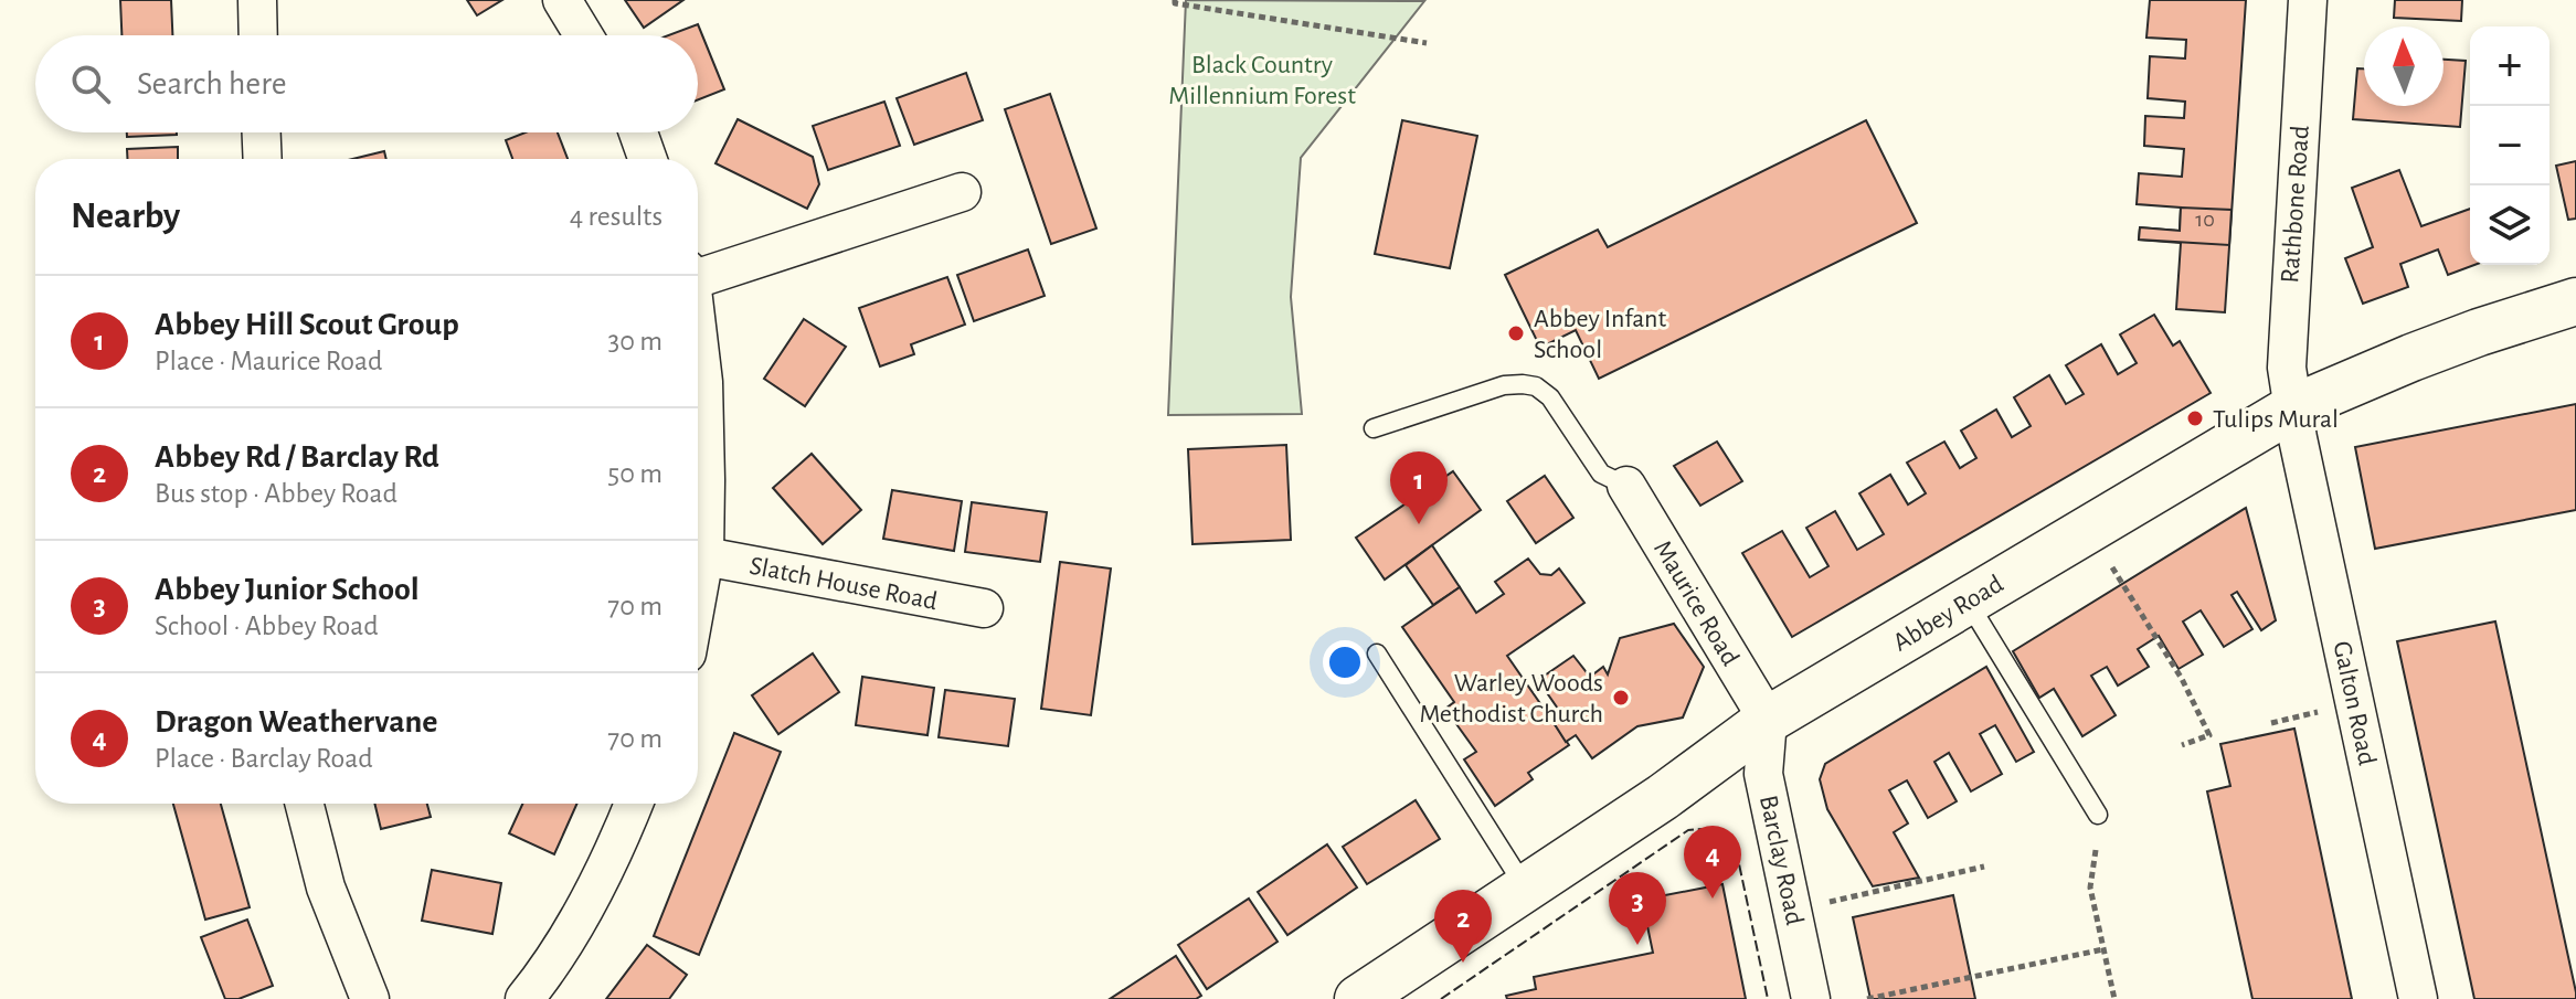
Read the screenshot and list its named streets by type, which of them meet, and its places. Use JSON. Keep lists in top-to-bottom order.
{
  "streets": {
    "street": [
      "Rathbone Road",
      "Slatch House Road",
      "Maurice Road",
      "Abbey Road",
      "Galton Road",
      "Barclay Road"
    ]
  },
  "crossings": [
    ["Rathbone Road", "Abbey Road"],
    ["Rathbone Road", "Galton Road"],
    ["Maurice Road", "Abbey Road"],
    ["Maurice Road", "Barclay Road"],
    ["Abbey Road", "Galton Road"],
    ["Abbey Road", "Barclay Road"]
  ],
  "parks": ["Black Country Millennium Forest"],
  "places": ["Abbey Infant School", "Tulips Mural", "Warley Woods Methodist Church"],
  "house_numbers": ["10"],
  "north": "top",
  "page": {
    "map_buttons": ["+", "−"],
    "search": "Search here",
    "heading": ["Nearby", "4 results"],
    "list": [
      {
        "mark": "1",
        "name": "Abbey Hill Scout Group",
        "note": "Place · Maurice Road",
        "value": "30 m"
      },
      {
        "mark": "2",
        "name": "Abbey Rd / Barclay Rd",
        "note": "Bus stop · Abbey Road",
        "value": "50 m"
      },
      {
        "mark": "3",
        "name": "Abbey Junior School",
        "note": "School · Abbey Road",
        "value": "70 m"
      },
      {
        "mark": "4",
        "name": "Dragon Weathervane",
        "note": "Place · Barclay Road",
        "value": "70 m"
      }
    ],
    "pins": [
      "1",
      "4",
      "3",
      "2"
    ]
  }
}
